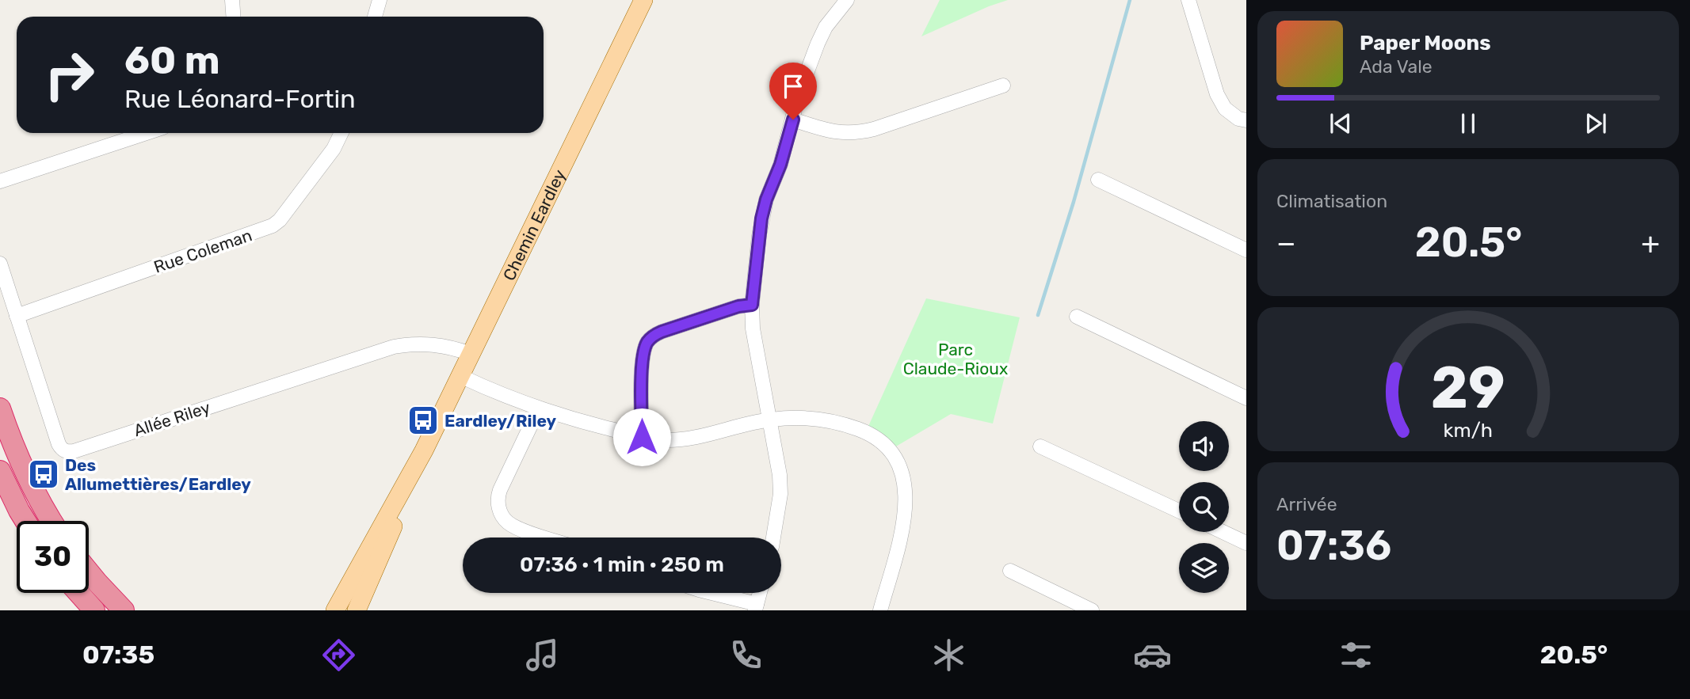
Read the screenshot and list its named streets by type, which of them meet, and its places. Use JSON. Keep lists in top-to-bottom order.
{
  "streets": {
    "main road": ["Chemin Eardley"],
    "street": ["Rue Coleman", "Allée Riley"]
  },
  "crossings": [
    ["Chemin Eardley", "Allée Riley"],
    ["Rue Coleman", "Allée Riley"]
  ],
  "parks": ["Parc Claude-Rioux"],
  "places": {
    "bus stop": ["Eardley/Riley", "Des Allumettières/Eardley"]
  },
  "page": {
    "turn": ["60 m", "Rue Léonard-Fortin"],
    "song": ["Paper Moons", "Ada Vale"],
    "tile": [
      "Climatisation",
      ["Arrivée", "07:36"]
    ],
    "heat": ["−", "20.5°", "+"],
    "limit": "30",
    "trip": "07:36 · 1 min · 250 m",
    "tabs": ["07:35", "20.5°"],
    "gauge": ["29", "km/h"]
  }
}
